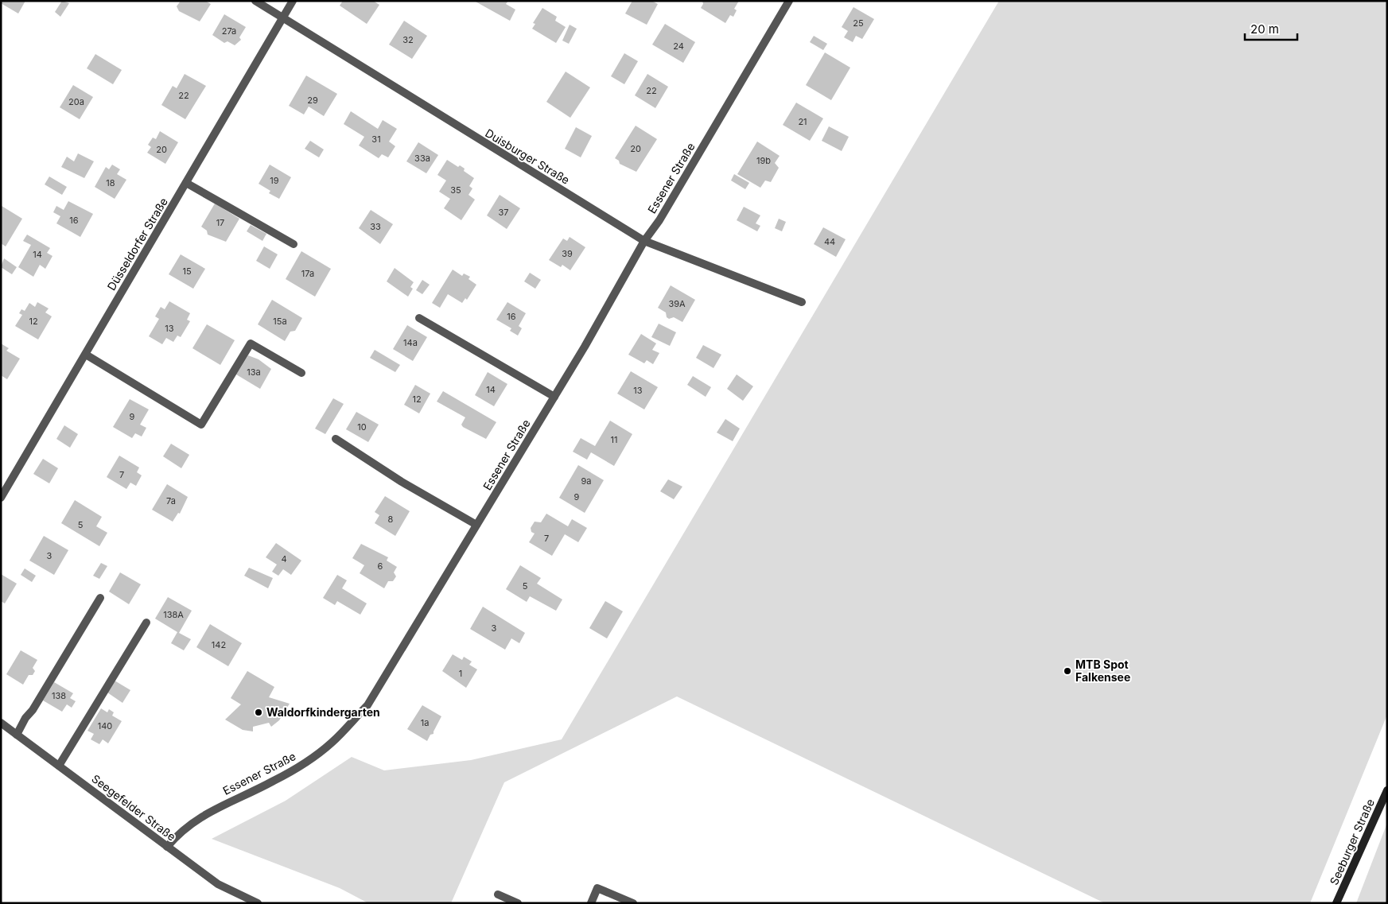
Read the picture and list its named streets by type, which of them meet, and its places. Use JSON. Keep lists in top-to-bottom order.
{
  "streets": {
    "main road": ["Seeburger Straße"],
    "street": [
      "Duisburger Straße",
      "Essener Straße",
      "Düsseldorfer Straße",
      "Seegefelder Straße"
    ]
  },
  "crossings": [
    ["Duisburger Straße", "Essener Straße"],
    ["Duisburger Straße", "Düsseldorfer Straße"],
    ["Essener Straße", "Seegefelder Straße"]
  ],
  "places": ["MTB Spot Falkensee", "Waldorfkindergarten"],
  "house_numbers": [
    "25",
    "27a",
    "32",
    "24",
    "22",
    "22",
    "29",
    "20a",
    "21",
    "31",
    "20",
    "20",
    "33a",
    "19b",
    "19",
    "18",
    "35",
    "37",
    "16",
    "17",
    "33",
    "44",
    "39",
    "14",
    "15",
    "17a",
    "39A",
    "16",
    "12",
    "15a",
    "13",
    "14a",
    "13a",
    "14",
    "13",
    "12",
    "9",
    "10",
    "11",
    "7",
    "9a",
    "9",
    "7a",
    "8",
    "5",
    "7",
    "3",
    "4",
    "6",
    "5",
    "138A",
    "3",
    "142",
    "1",
    "138",
    "1a",
    "140"
  ],
  "scale_bar": "20 m"
}
